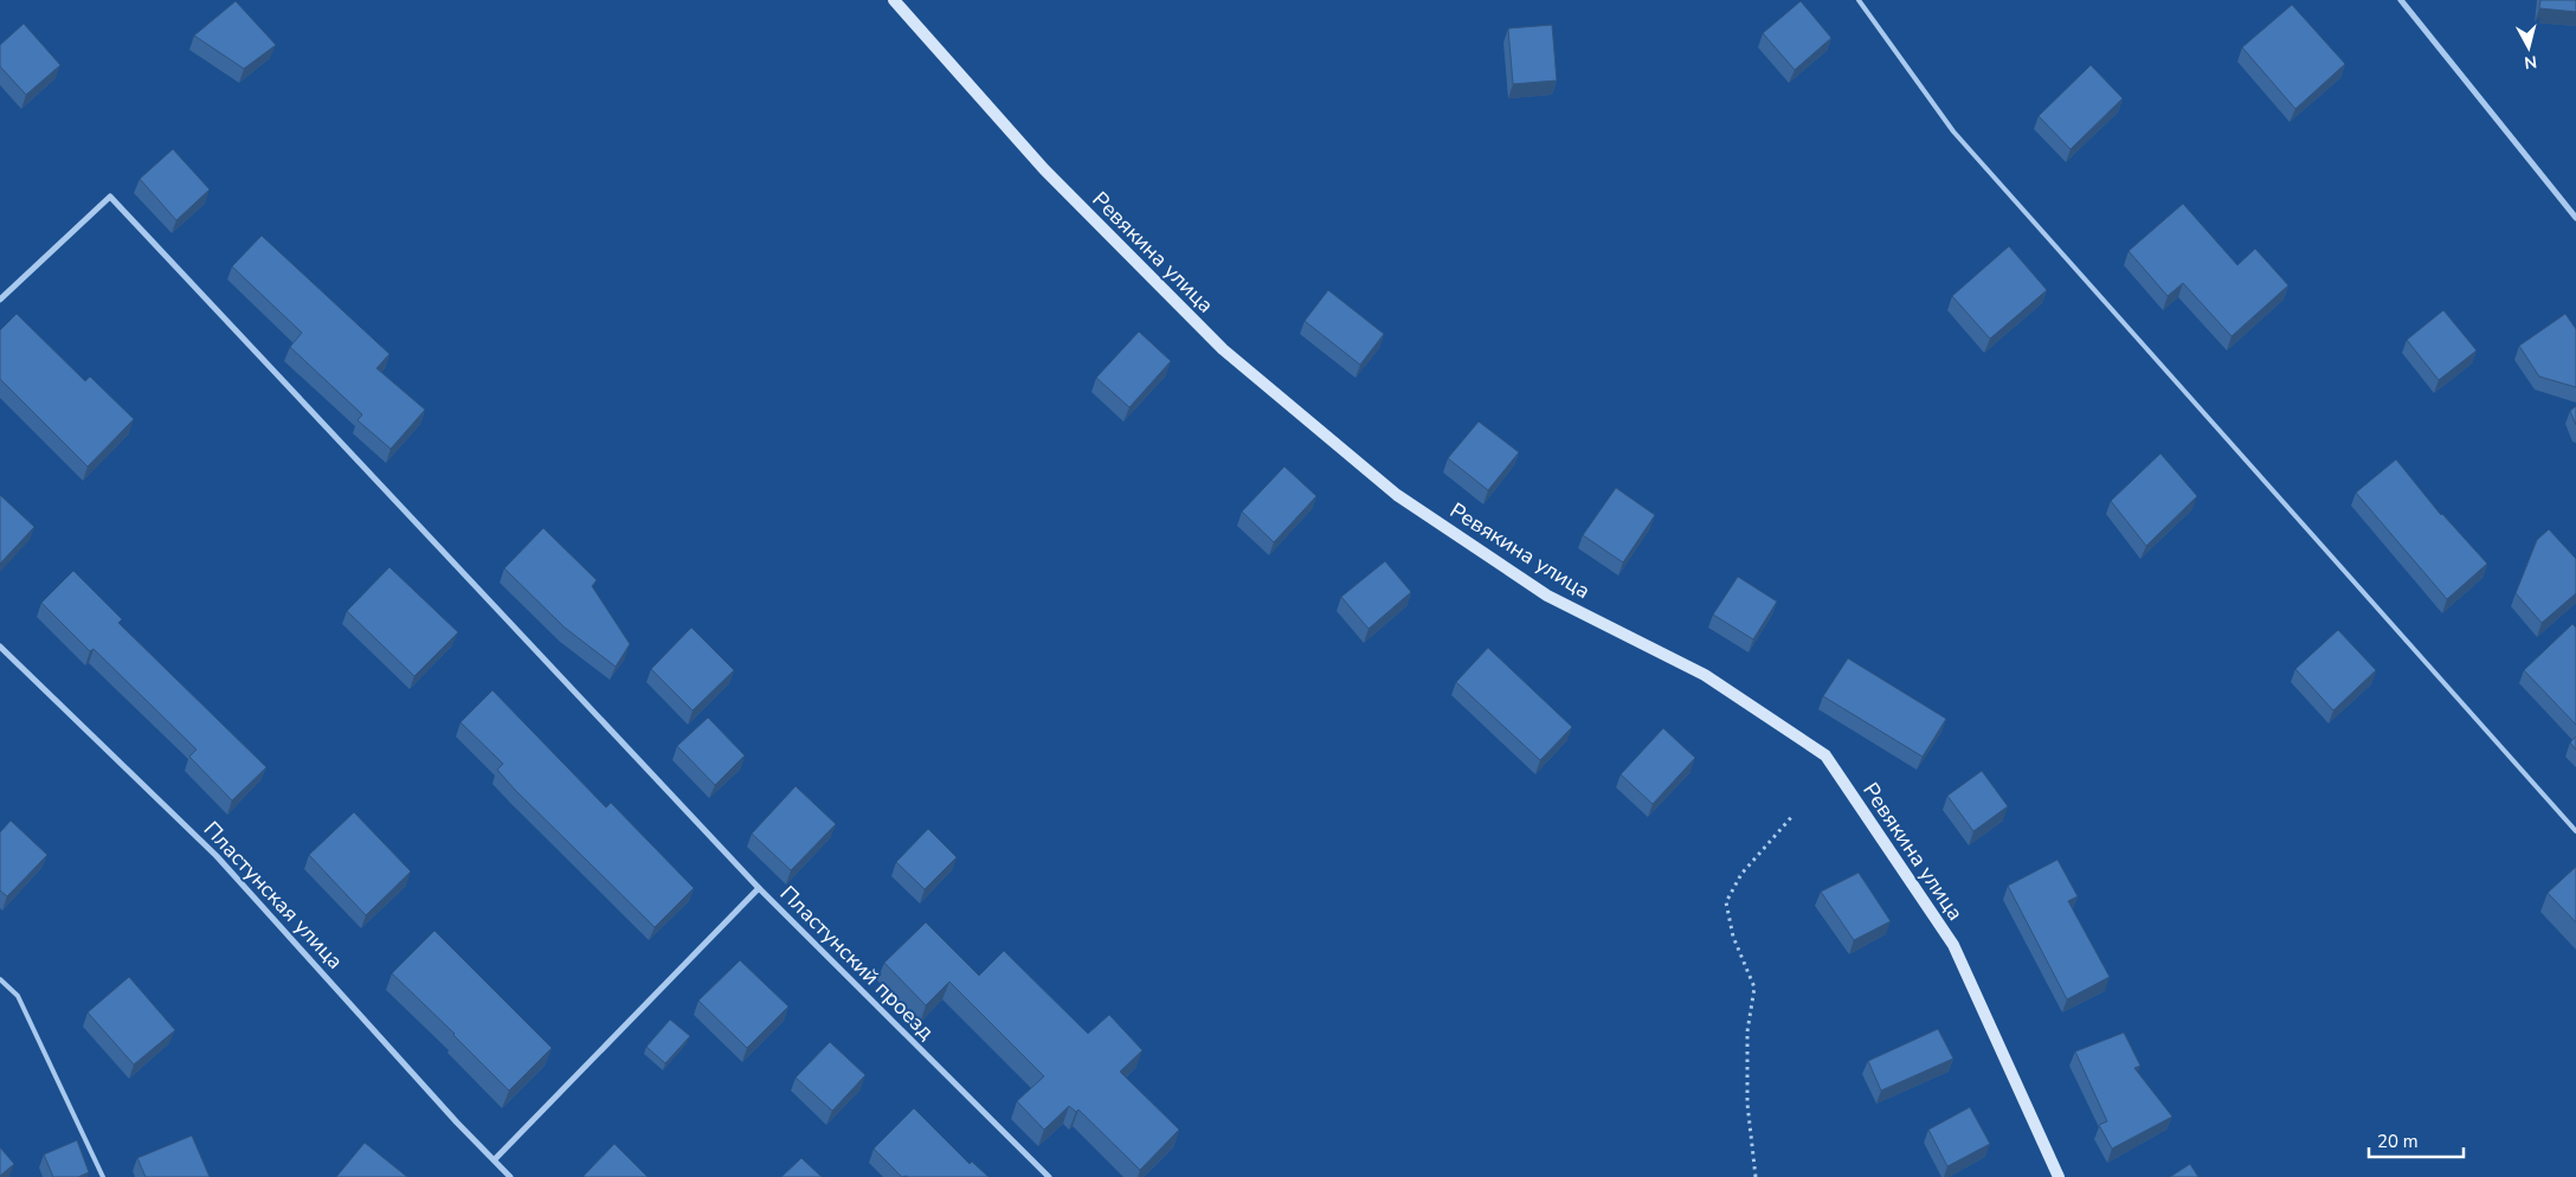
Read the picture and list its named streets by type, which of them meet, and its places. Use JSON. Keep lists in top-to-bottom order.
{
  "streets": {
    "main road": ["Ревякина улица"],
    "street": ["Пластунская улица", "Пластунский проезд"]
  },
  "crossings": [
    ["Пластунская улица", "Пластунский проезд"]
  ],
  "scale_bar": "20 m",
  "north": "bottom"
}
